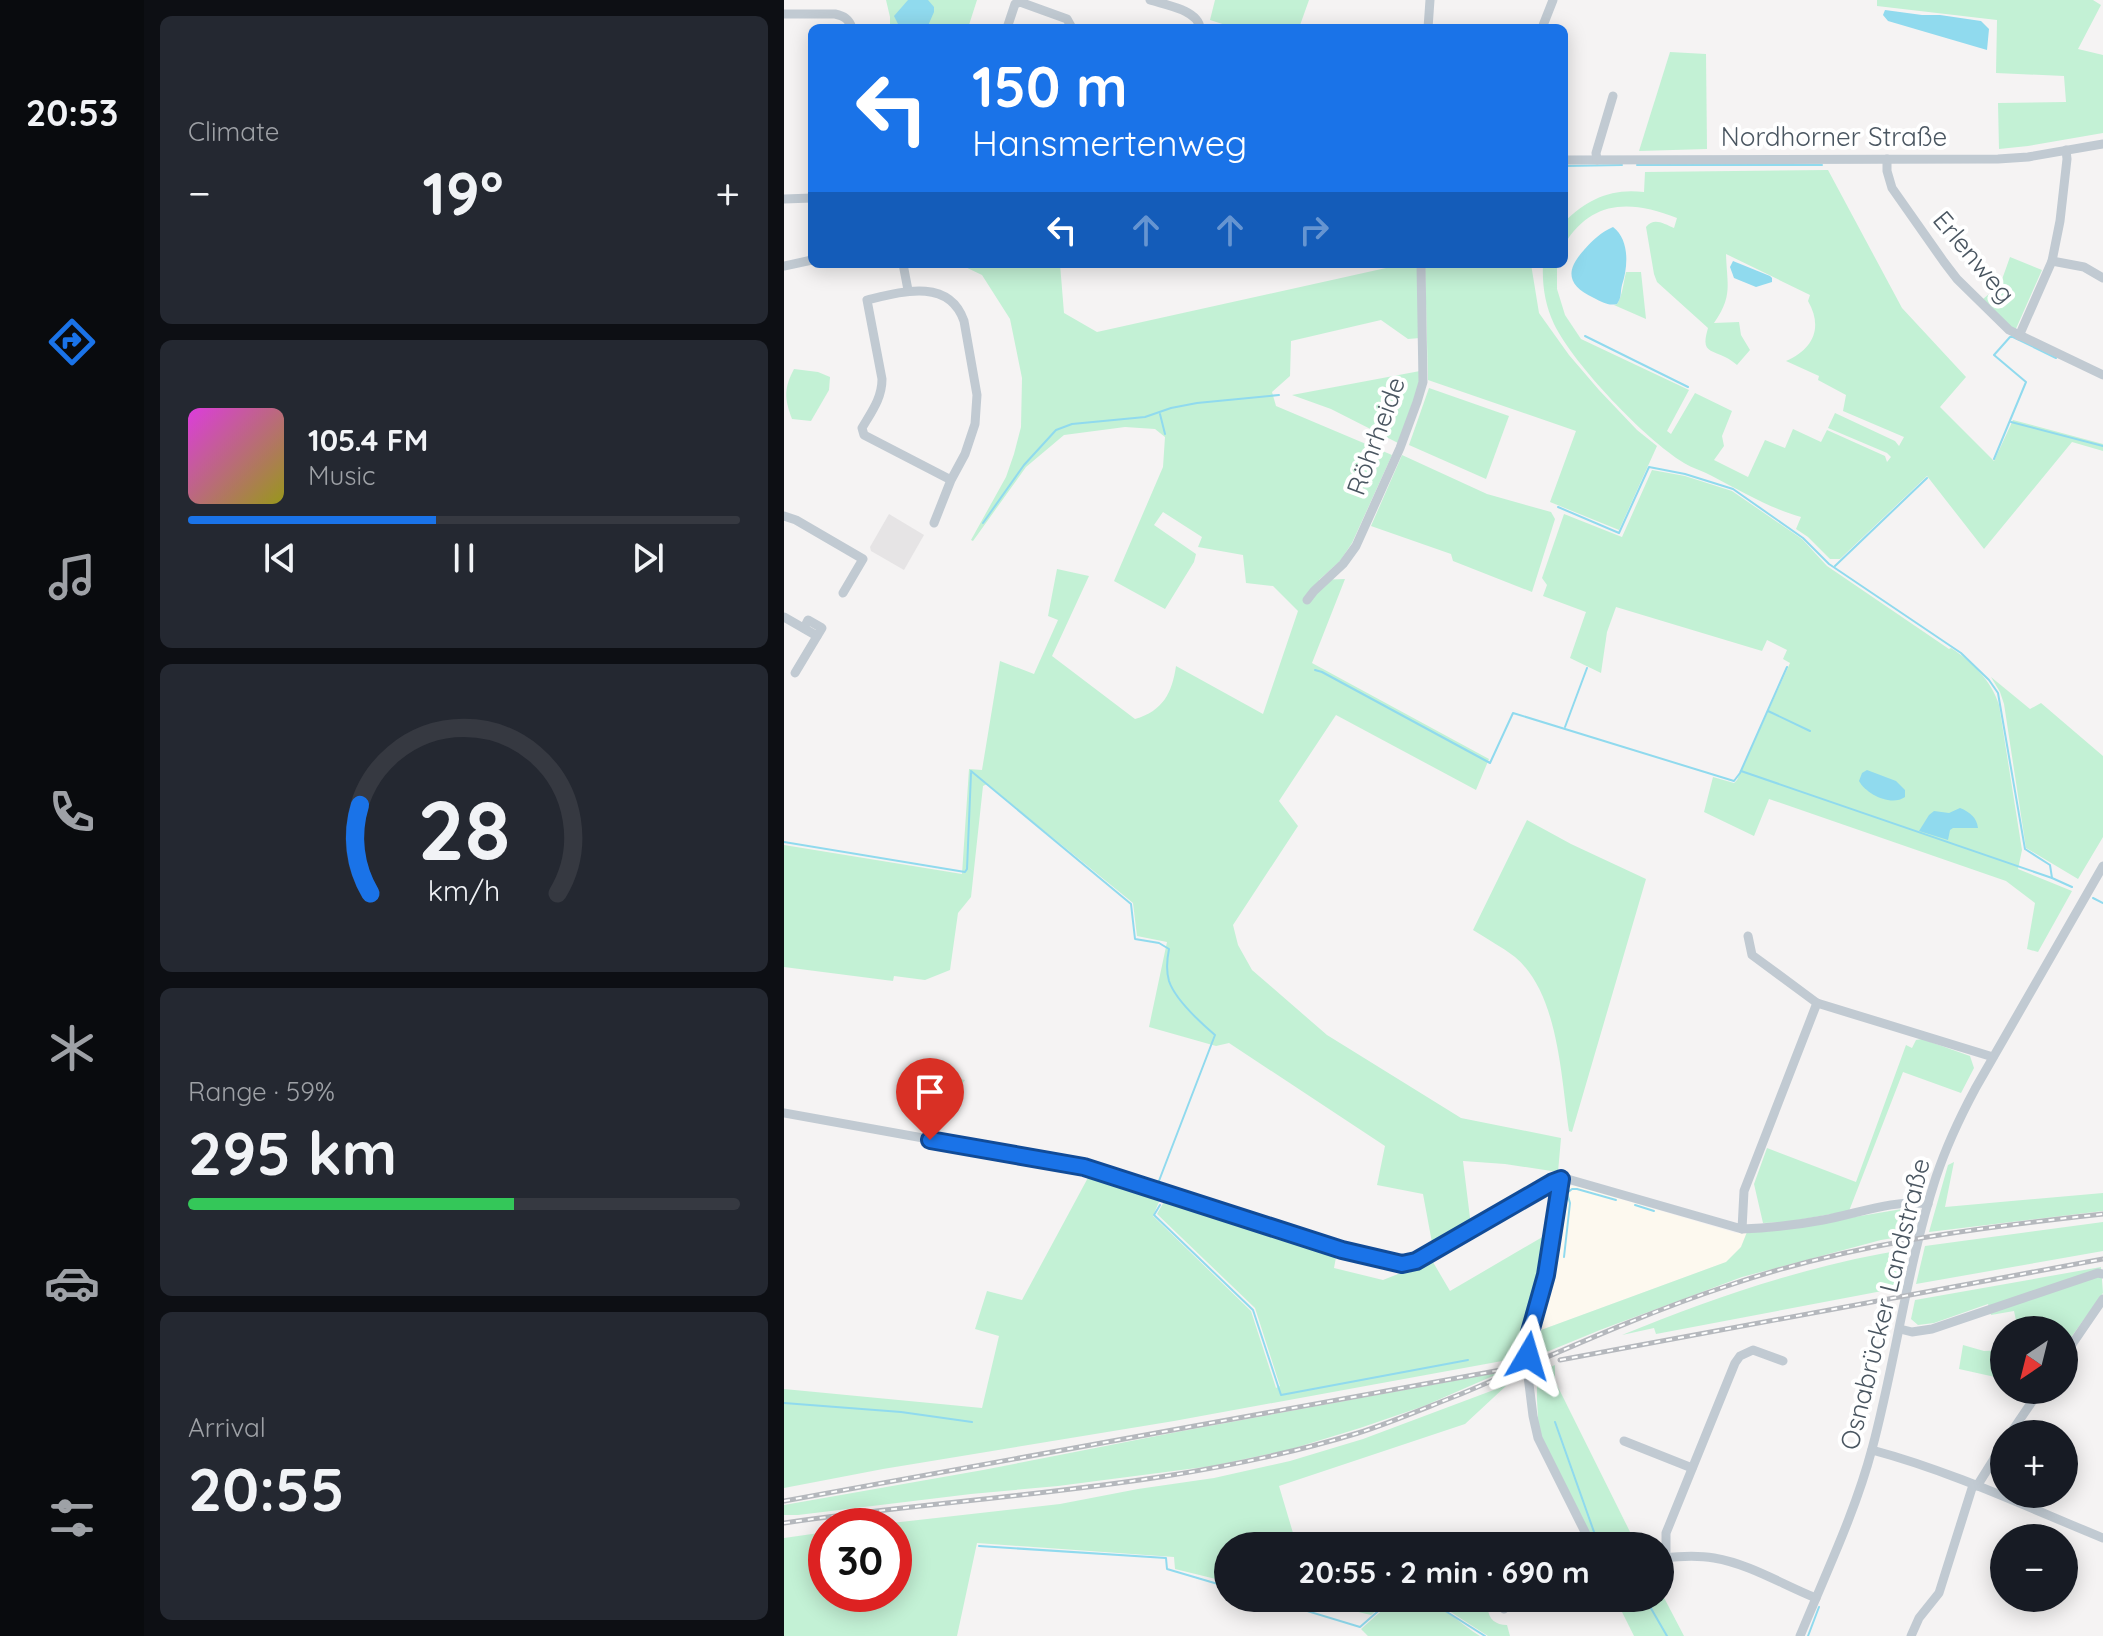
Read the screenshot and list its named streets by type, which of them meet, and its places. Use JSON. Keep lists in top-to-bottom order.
{
  "streets": {
    "street": [
      "Nordhorner Straße",
      "Erlenweg",
      "Röhrheide",
      "Osnabrücker Landstraße"
    ]
  },
  "crossings": [
    ["Nordhorner Straße", "Erlenweg"]
  ],
  "north": "bottom left",
  "page": {
    "tabs": "20:53",
    "tile": [
      "Climate",
      ["Range · 59%", "295 km"],
      ["Arrival", "20:55"]
    ],
    "turn": ["150 m", "Hansmertenweg"],
    "heat": ["−", "19°", "+"],
    "song": ["105.4 FM", "Music"],
    "map_buttons": ["+", "−"],
    "limit": "30",
    "trip": "20:55 · 2 min · 690 m",
    "gauge": ["28", "km/h"]
  }
}
